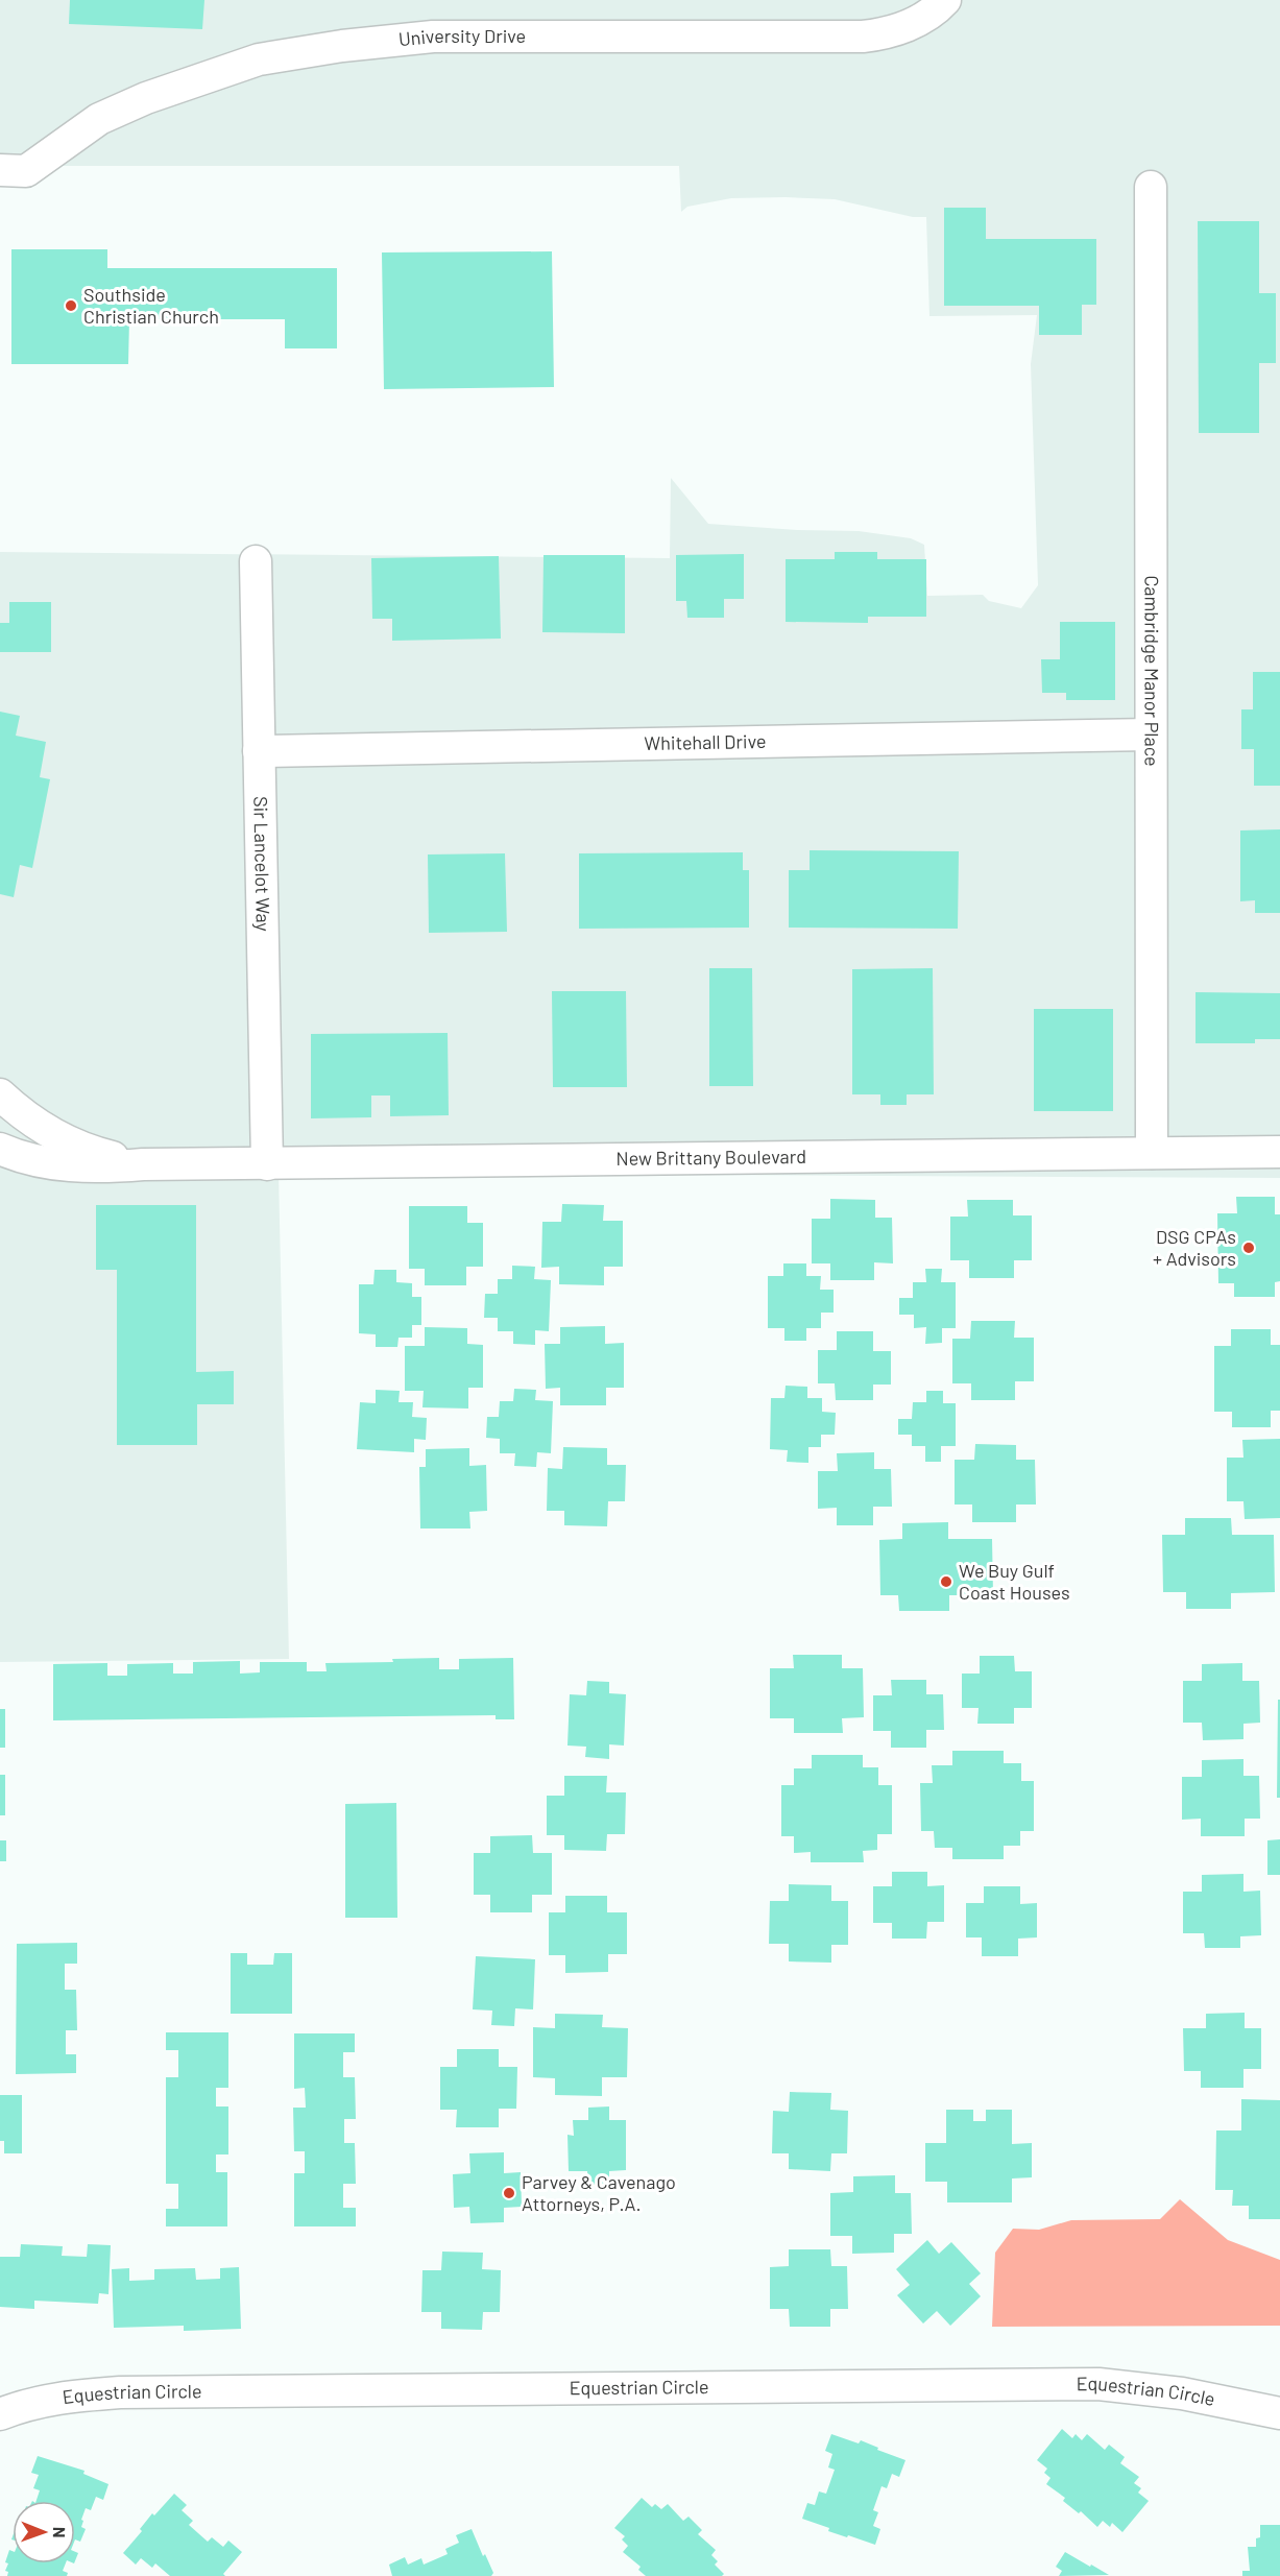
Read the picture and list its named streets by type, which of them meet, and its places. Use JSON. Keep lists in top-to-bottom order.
{
  "streets": {
    "street": [
      "University Drive",
      "Cambridge Manor Place",
      "Whitehall Drive",
      "Sir Lancelot Way",
      "New Brittany Boulevard",
      "Equestrian Circle"
    ]
  },
  "crossings": [
    ["Cambridge Manor Place", "Whitehall Drive"],
    ["Cambridge Manor Place", "New Brittany Boulevard"],
    ["Whitehall Drive", "Sir Lancelot Way"],
    ["Sir Lancelot Way", "New Brittany Boulevard"]
  ],
  "places": [
    "Southside Christian Church",
    "DSG CPAs + Advisors",
    "We Buy Gulf Coast Houses",
    "Parvey & Cavenago Attorneys, P.A."
  ],
  "north": "right"
}
